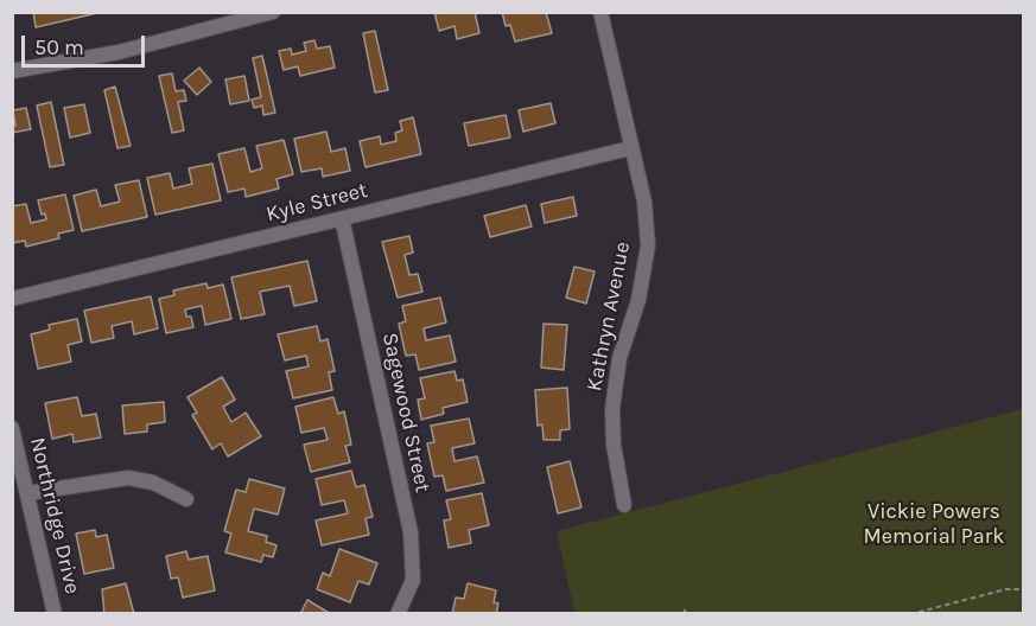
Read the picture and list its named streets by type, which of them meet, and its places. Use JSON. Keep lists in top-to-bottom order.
{
  "streets": {
    "street": [
      "Kyle Street",
      "Kathryn Avenue",
      "Sagewood Street",
      "Northridge Drive"
    ]
  },
  "crossings": [
    ["Kyle Street", "Kathryn Avenue"],
    ["Kyle Street", "Sagewood Street"]
  ],
  "parks": ["Vickie Powers Memorial Park"],
  "scale_bar": "50 m"
}
